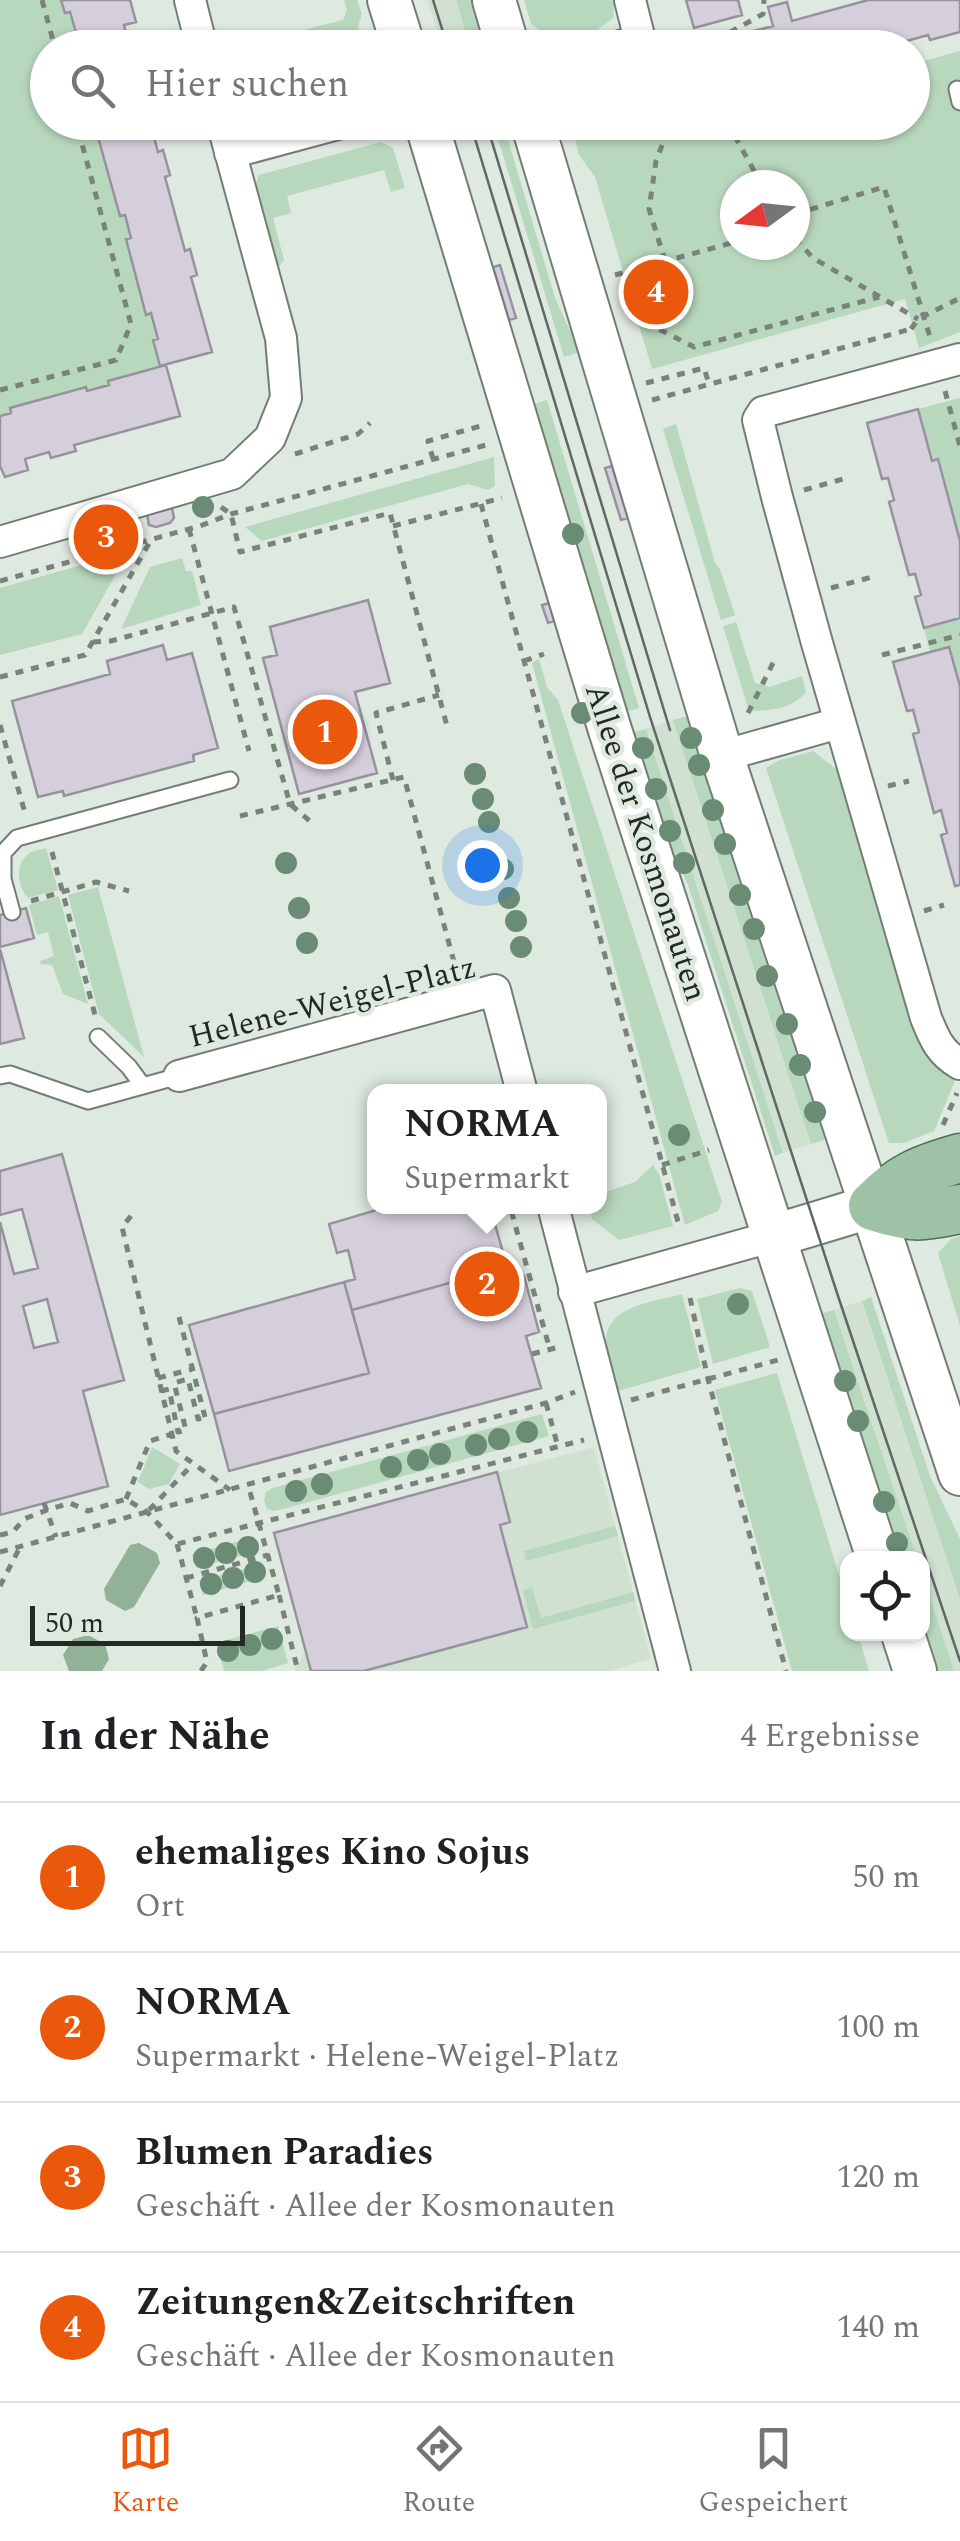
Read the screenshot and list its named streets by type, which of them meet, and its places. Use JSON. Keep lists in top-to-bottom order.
{
  "streets": {
    "main road": ["Allee der Kosmonauten"],
    "street": ["Helene-Weigel-Platz"]
  },
  "scale_bar": "50 m",
  "north": "left",
  "page": {
    "search": "Hier suchen",
    "pins": [
      "4",
      "3",
      "1",
      "2"
    ],
    "popup": ["NORMA", "Supermarkt"],
    "scale": "50 m",
    "heading": ["In der Nähe", "4 Ergebnisse"],
    "list": [
      {
        "mark": "1",
        "name": "ehemaliges Kino Sojus",
        "note": "Ort",
        "value": "50 m"
      },
      {
        "mark": "2",
        "name": "NORMA",
        "note": "Supermarkt · Helene-Weigel-Platz",
        "value": "100 m"
      },
      {
        "mark": "3",
        "name": "Blumen Paradies",
        "note": "Geschäft · Allee der Kosmonauten",
        "value": "120 m"
      },
      {
        "mark": "4",
        "name": "Zeitungen&Zeitschriften",
        "note": "Geschäft · Allee der Kosmonauten",
        "value": "140 m"
      }
    ],
    "nav": ["Karte", "Route", "Gespeichert"]
  }
}
